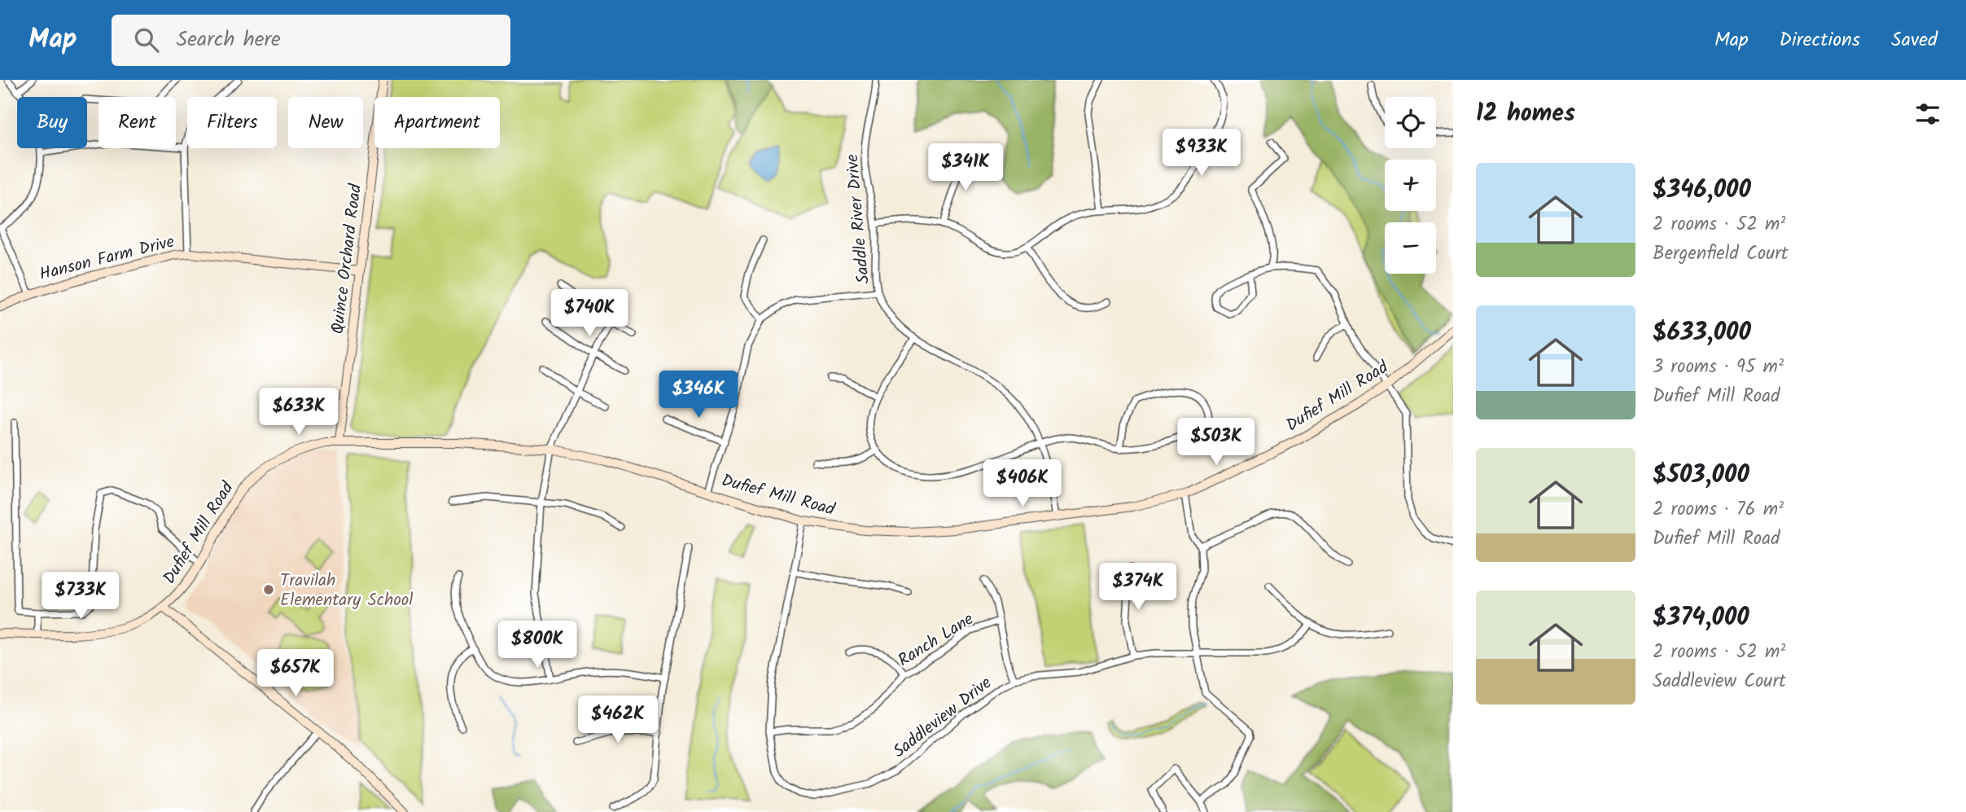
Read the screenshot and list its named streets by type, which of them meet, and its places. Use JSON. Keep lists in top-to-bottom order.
{
  "streets": {
    "main road": ["Hanson Farm Drive", "Quince Orchard Road", "Dufief Mill Road"],
    "street": ["Saddle River Drive", "Ranch Lane", "Saddleview Drive"]
  },
  "crossings": [
    ["Saddle River Drive", "Dufief Mill Road"],
    ["Hanson Farm Drive", "Quince Orchard Road"],
    ["Quince Orchard Road", "Dufief Mill Road"],
    ["Dufief Mill Road", "Saddleview Drive"],
    ["Ranch Lane", "Saddleview Drive"]
  ],
  "places": ["Travilah Elementary School"],
  "page": {
    "header": "Map",
    "search": "Search here",
    "nav": ["Map", "Directions", "Saved"],
    "heading": "12 homes",
    "map_buttons": ["+", "−"],
    "chip": [
      "Buy",
      "Rent",
      "Filters",
      "New",
      "Apartment"
    ],
    "price": [
      "$933K",
      "$341K",
      "$740K",
      "$346K",
      "$633K",
      "$503K",
      "$406K",
      "$374K",
      "$733K",
      "$800K",
      "$657K",
      "$462K"
    ],
    "list": [
      {
        "name": "$346,000",
        "note": "2 rooms · 52 m² · Bergenfield Court"
      },
      {
        "name": "$633,000",
        "note": "3 rooms · 95 m² · Dufief Mill Road"
      },
      {
        "name": "$503,000",
        "note": "2 rooms · 76 m² · Dufief Mill Road"
      },
      {
        "name": "$374,000",
        "note": "2 rooms · 52 m² · Saddleview Court"
      }
    ]
  }
}
